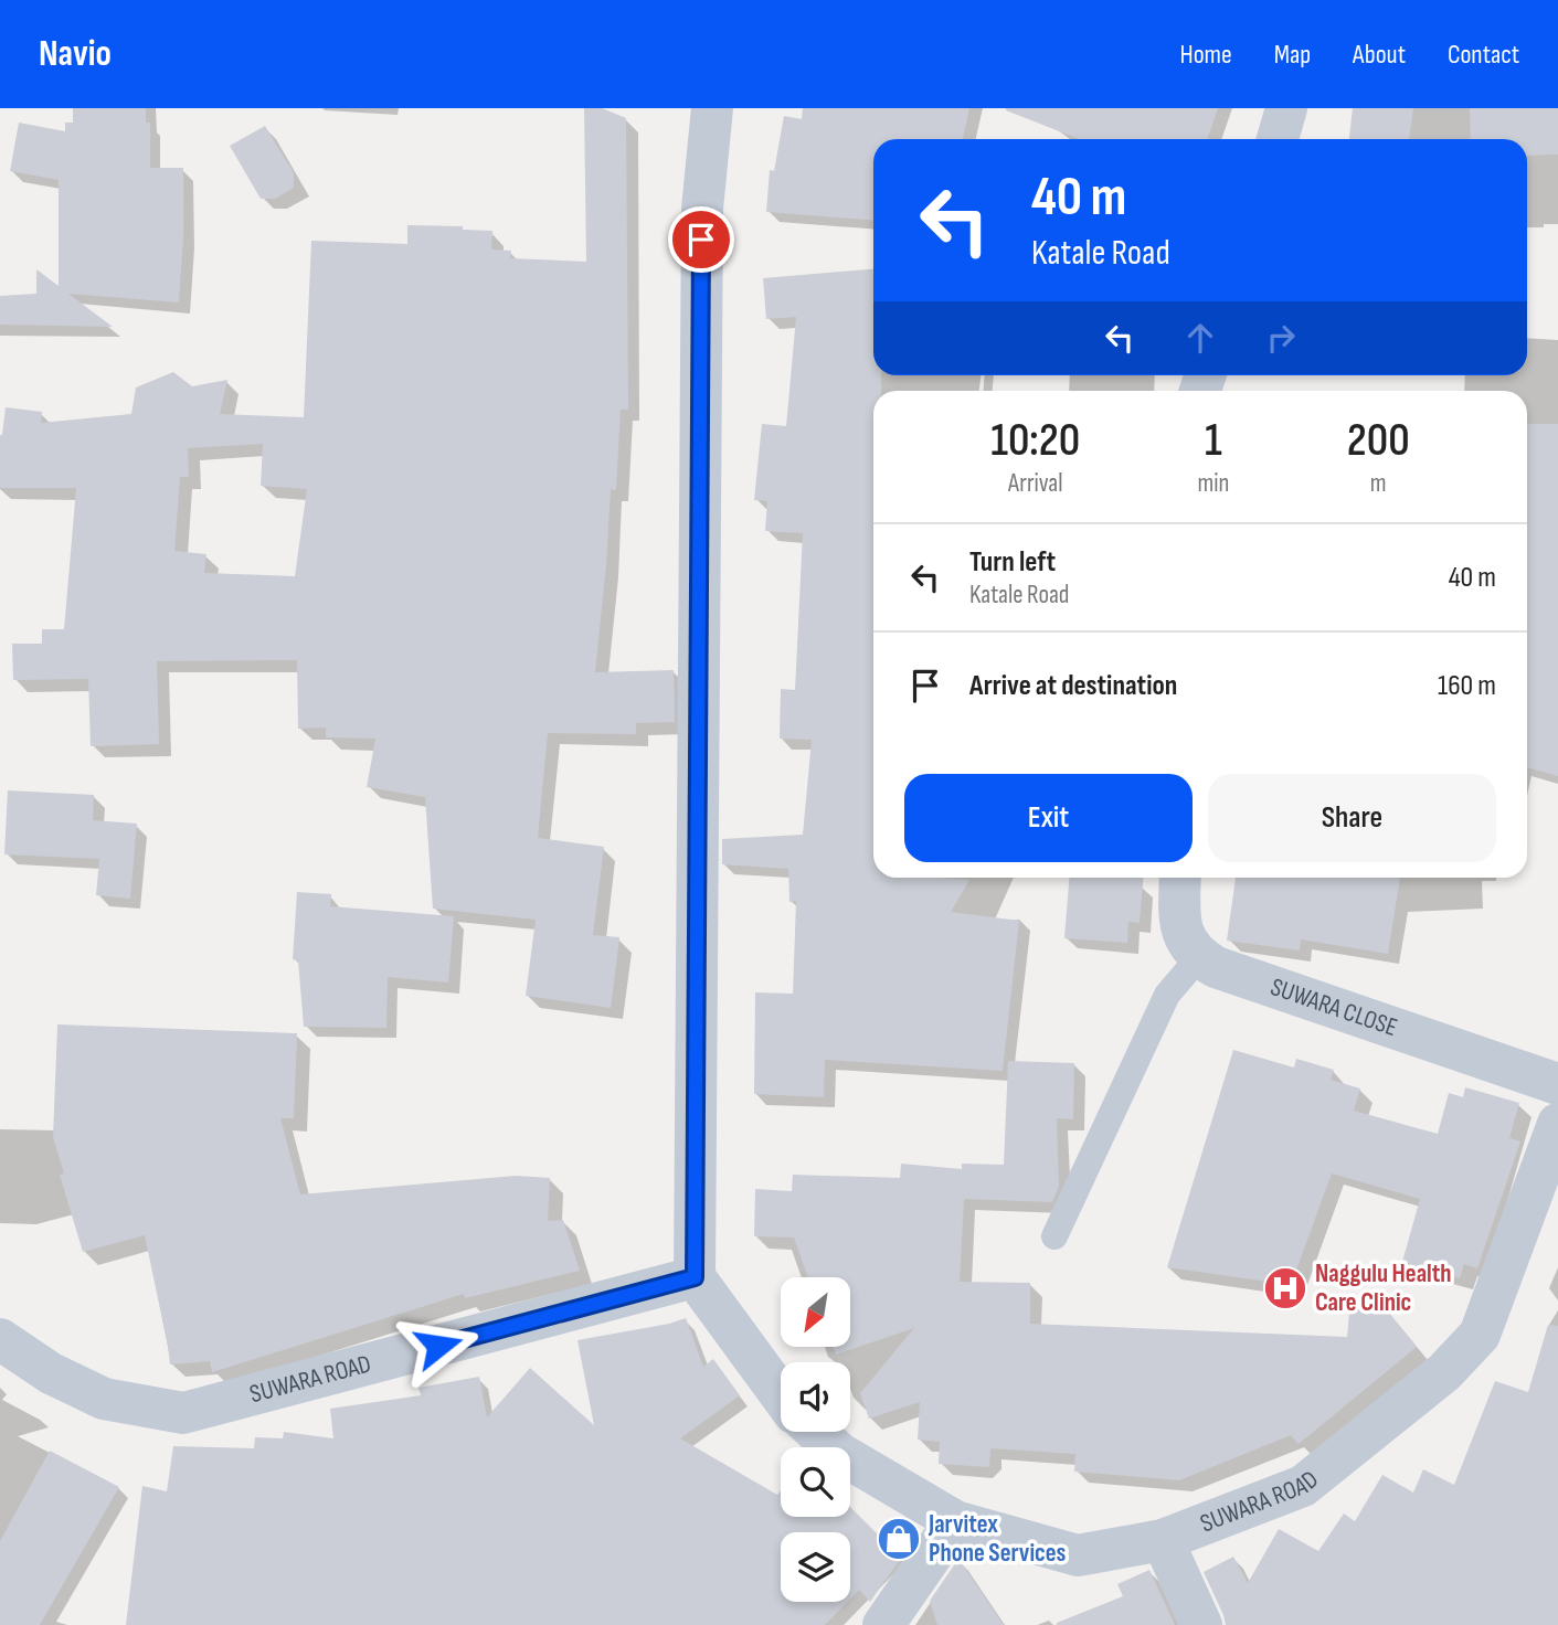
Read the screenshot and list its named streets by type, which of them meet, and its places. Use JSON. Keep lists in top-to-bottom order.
{
  "streets": {
    "street": ["SUWARA CLOSE", "SUWARA ROAD"]
  },
  "places": {
    "hospital": ["Naggulu Health Care Clinic"],
    "shop": ["Jarvitex Phone Services"]
  },
  "north": "bottom left",
  "page": {
    "header": "Navio",
    "nav": [
      "Home",
      "Map",
      "About",
      "Contact"
    ],
    "turn": ["40 m", "Katale Road"],
    "eta": [
      "10:20",
      "Arrival",
      "1",
      "min",
      "200",
      "m"
    ],
    "list": [
      {
        "name": "Turn left",
        "note": "Katale Road",
        "value": "40 m"
      },
      {
        "name": "Arrive at destination",
        "value": "160 m"
      }
    ],
    "buttons": ["Exit", "Share"]
  }
}
